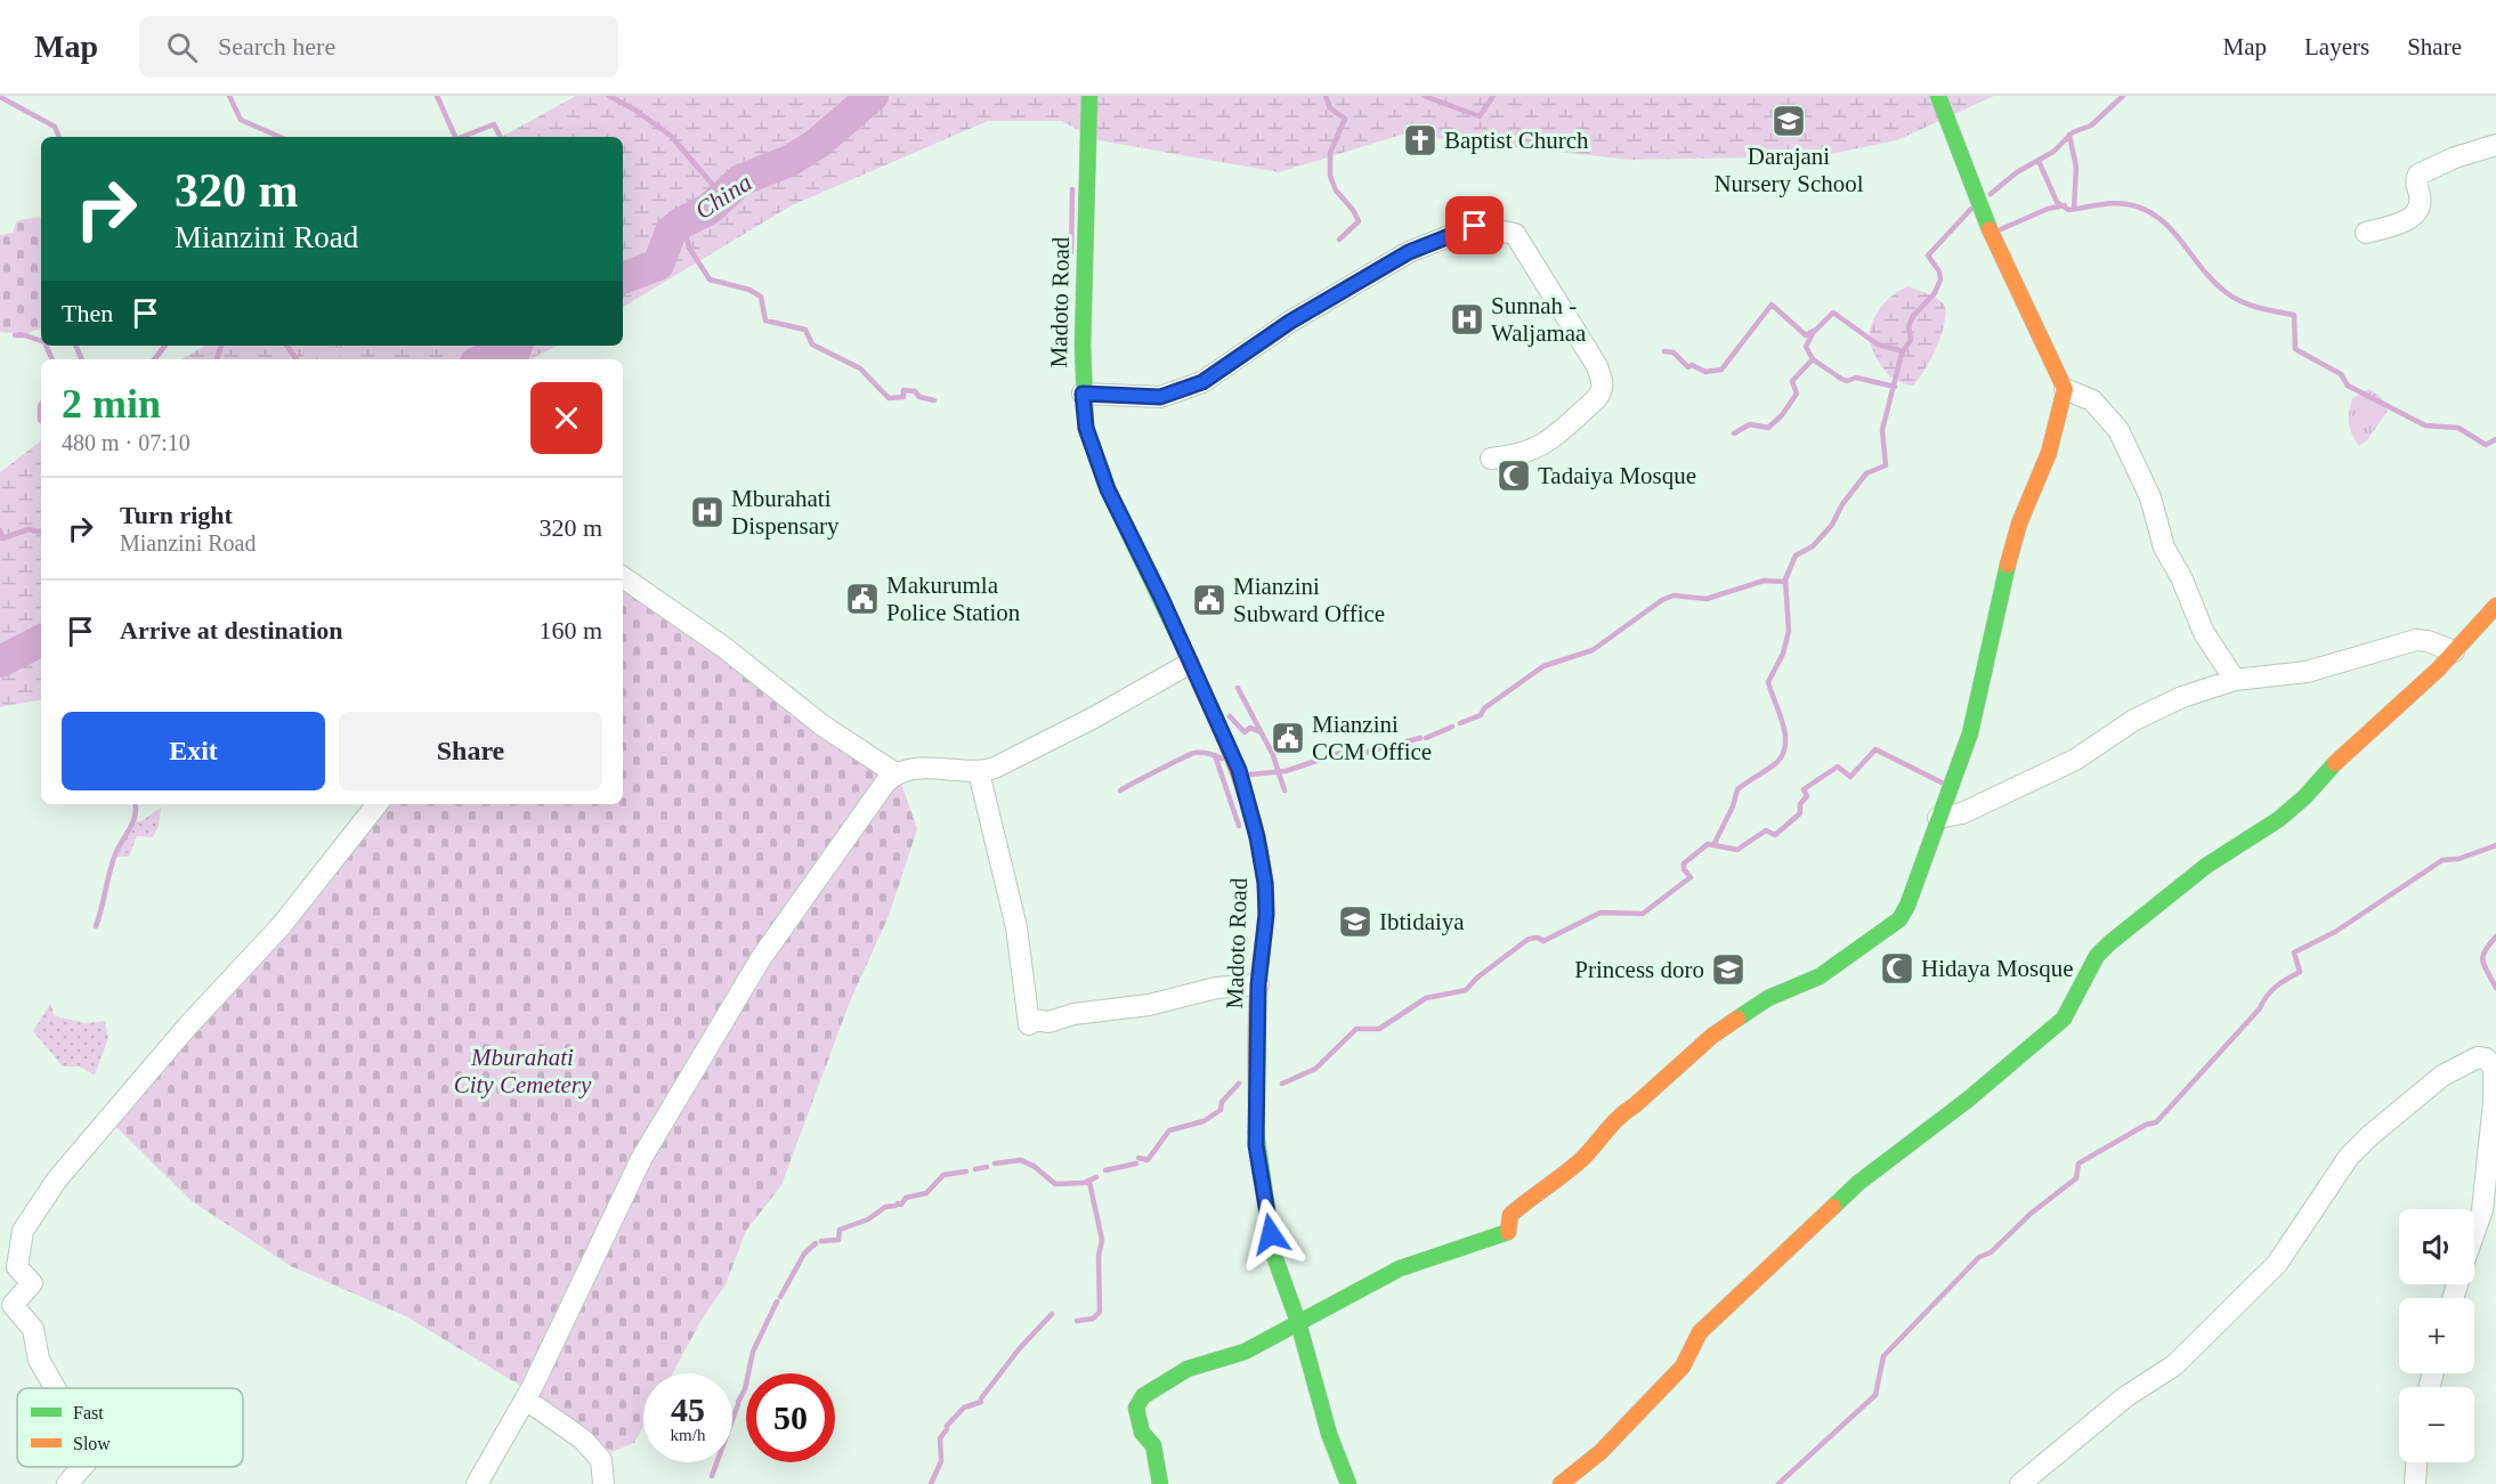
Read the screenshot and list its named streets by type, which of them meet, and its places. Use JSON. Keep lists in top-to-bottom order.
{
  "streets": {
    "street": ["Madoto Road"]
  },
  "water": ["China"],
  "parks": ["Mburahati City Cemetery"],
  "places": {
    "school or university": ["Darajani Nursery School", "Ibtidaiya", "Princess doro"],
    "church": ["Baptist Church"],
    "hospital": ["Sunnah - Waljamaa", "Mburahati Dispensary"],
    "mosque": ["Tadaiya Mosque", "Hidaya Mosque"],
    "public building": ["Makurumla Police Station", "Mianzini Subward Office", "Mianzini CCM Office"]
  },
  "legend": ["Fast", "Slow"],
  "page": {
    "header": "Map",
    "search": "Search here",
    "nav": ["Map", "Layers", "Share"],
    "turn": ["320 m", "Mianzini Road"],
    "then": "Then",
    "heading": ["2 min", "480 m · 07:10"],
    "list": [
      {
        "name": "Turn right",
        "note": "Mianzini Road",
        "value": "320 m"
      },
      {
        "name": "Arrive at destination",
        "value": "160 m"
      }
    ],
    "buttons": ["Exit", "Share"],
    "map_buttons": ["+", "−"],
    "speed": "45 km/h",
    "limit": "50"
  }
}
